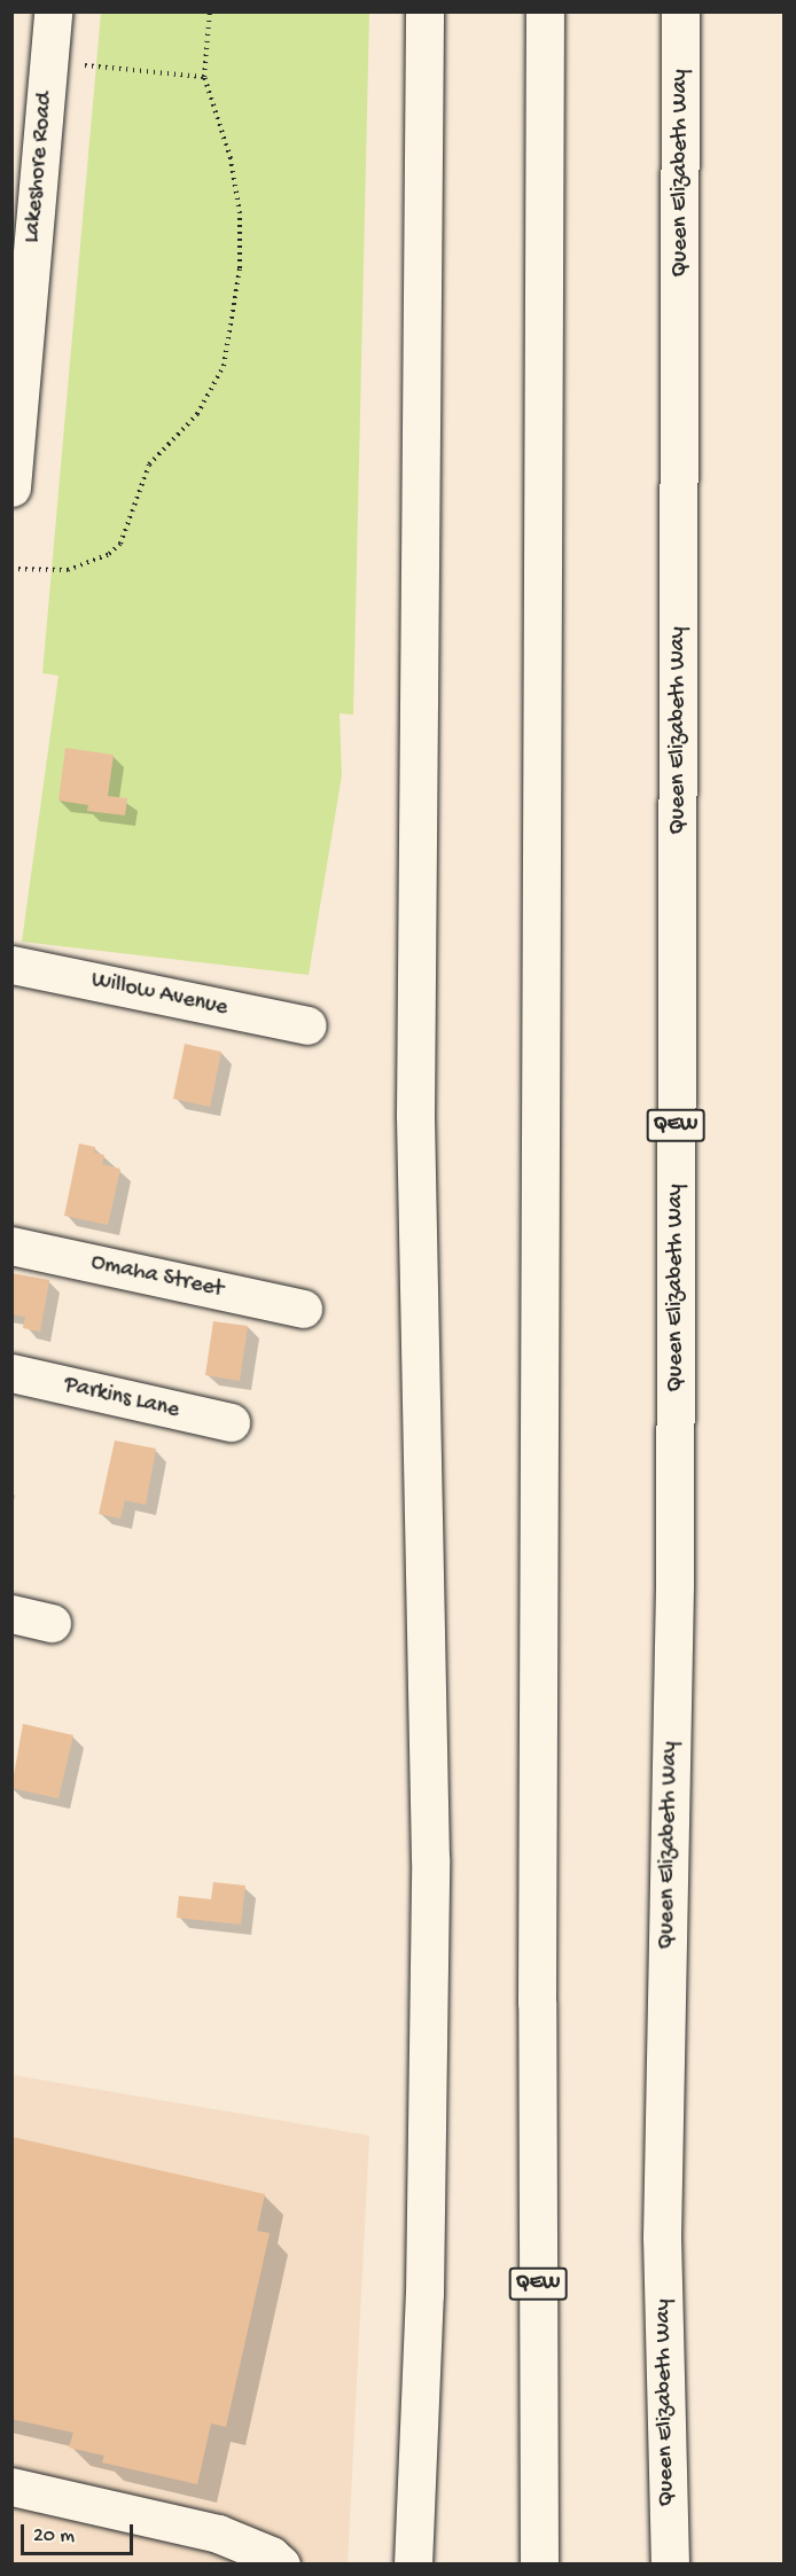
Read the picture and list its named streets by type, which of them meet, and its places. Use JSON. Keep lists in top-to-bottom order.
{
  "streets": {
    "main road": [
      "Lakeshore Road",
      "Queen Elizabeth Way",
      "Willow Avenue",
      "QEW",
      "Omaha Street",
      "Parkins Lane"
    ]
  },
  "scale_bar": "20 m"
}
